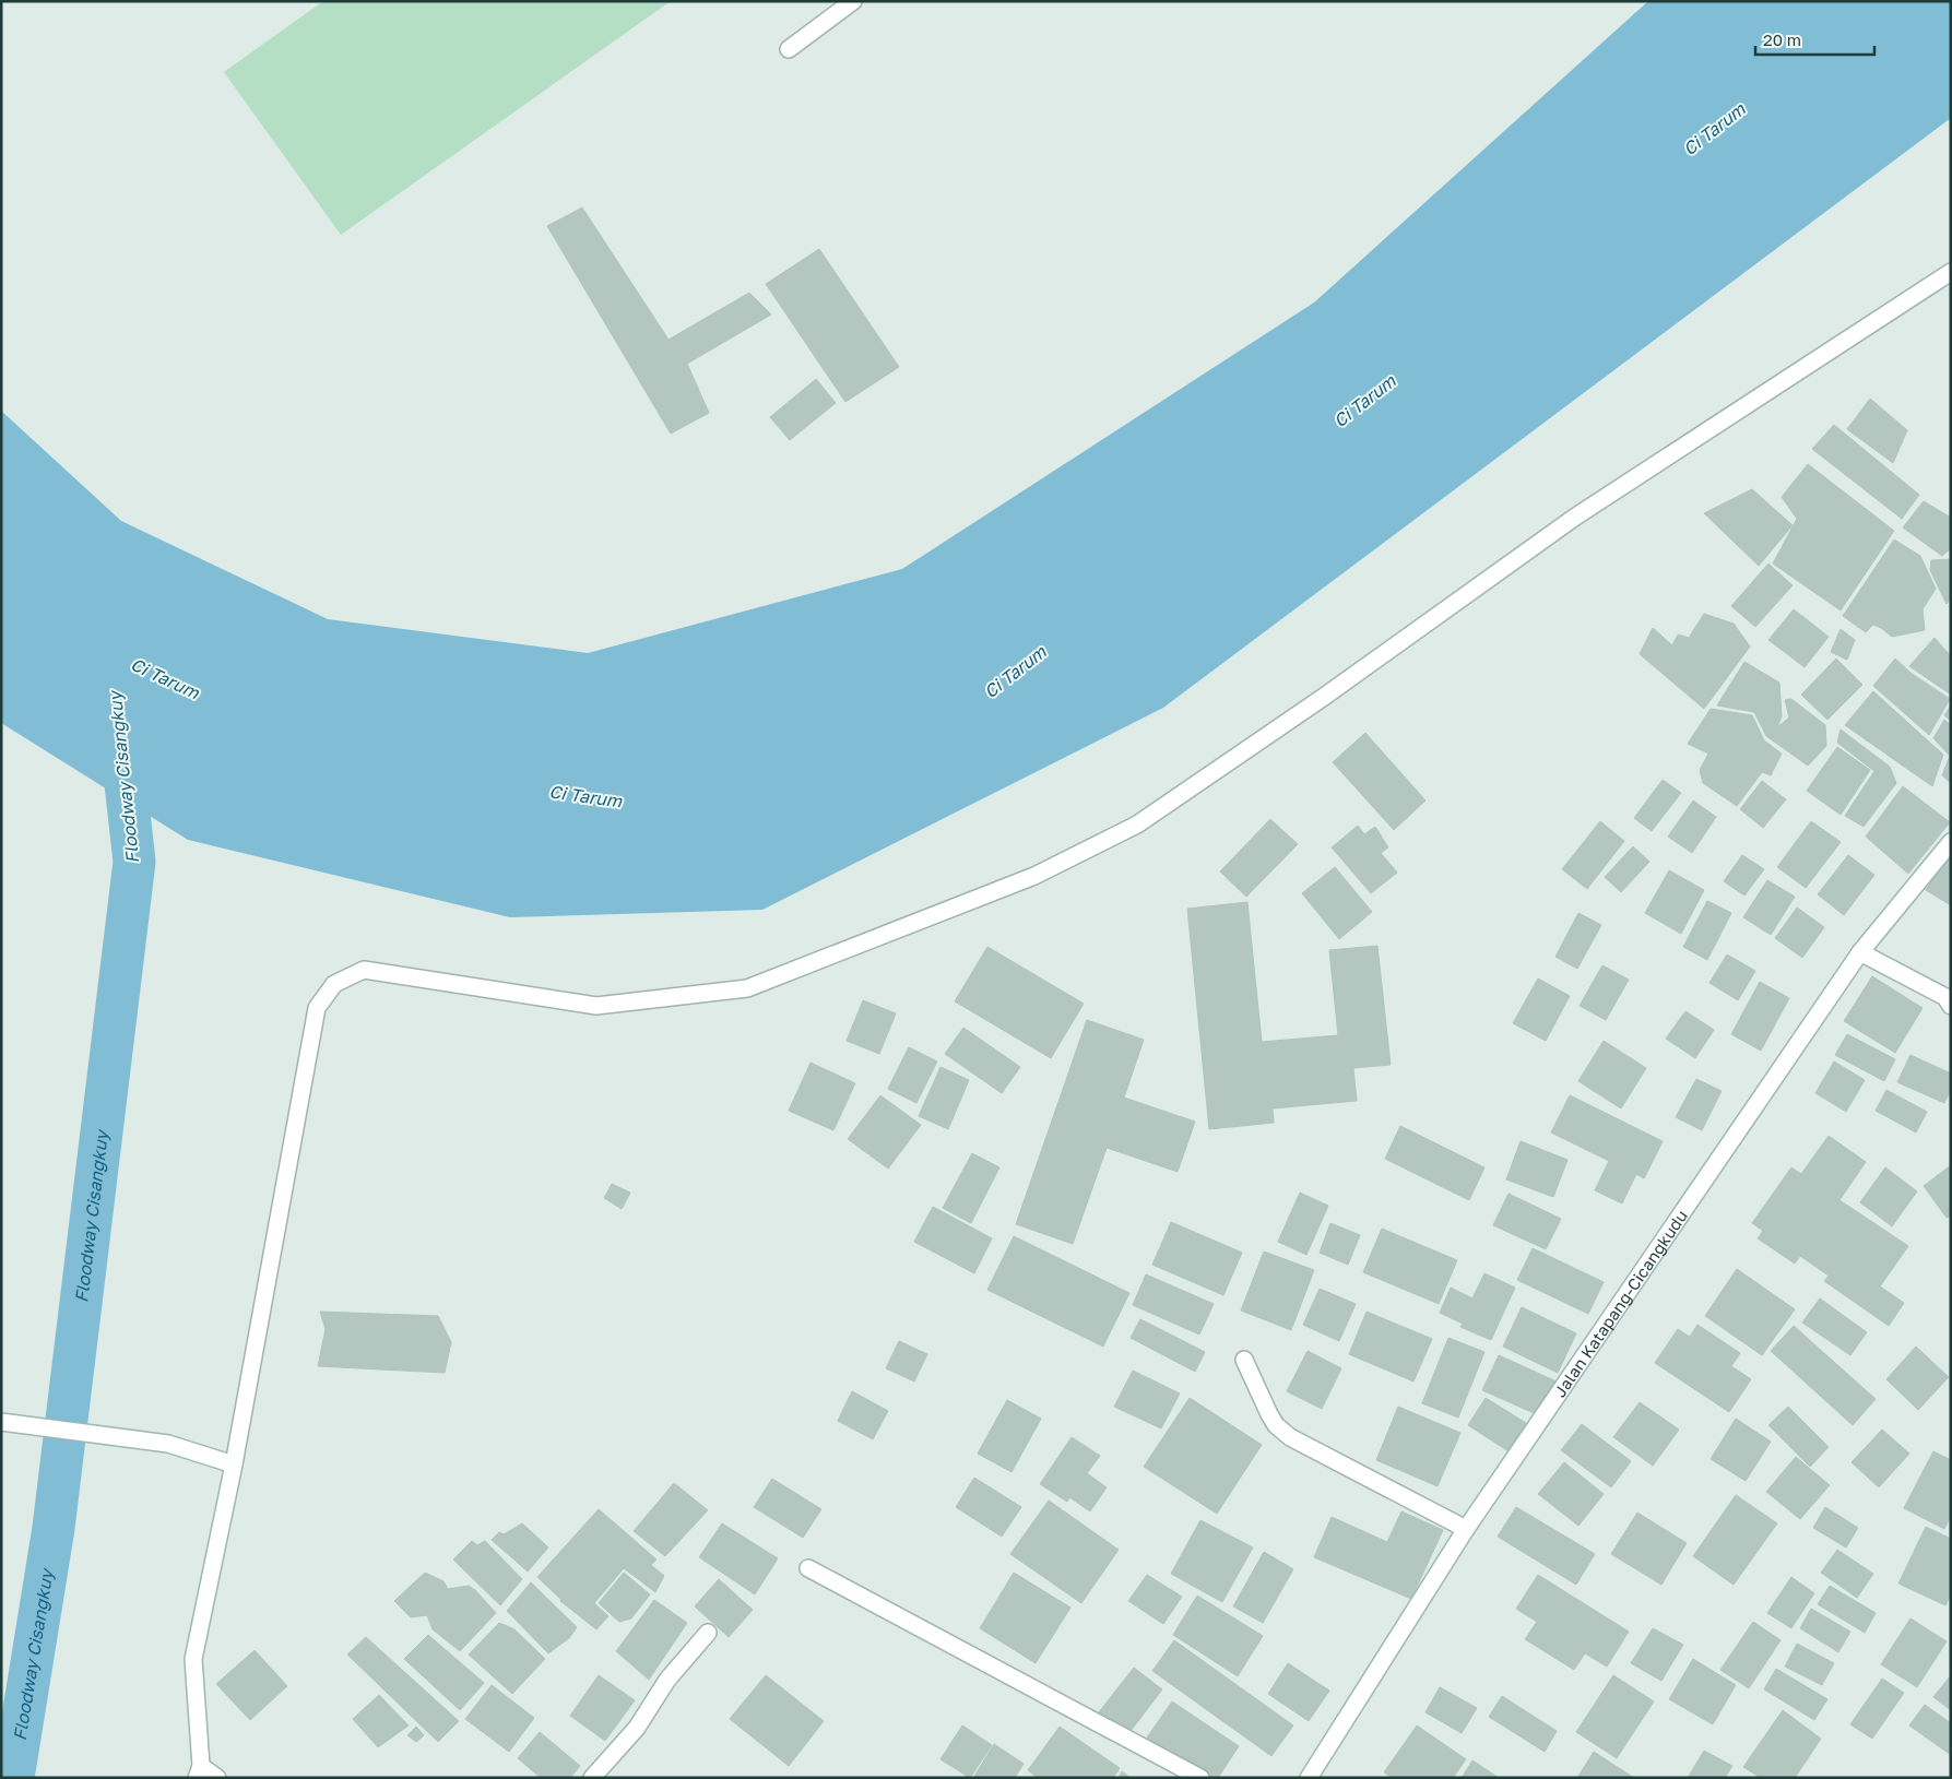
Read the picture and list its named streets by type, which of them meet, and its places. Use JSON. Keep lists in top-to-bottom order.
{
  "streets": {
    "street": ["Jalan Katapang-Cicangkudu"]
  },
  "water": ["Ci Tarum", "Floodway Cisangkuy"],
  "scale_bar": "20 m"
}
